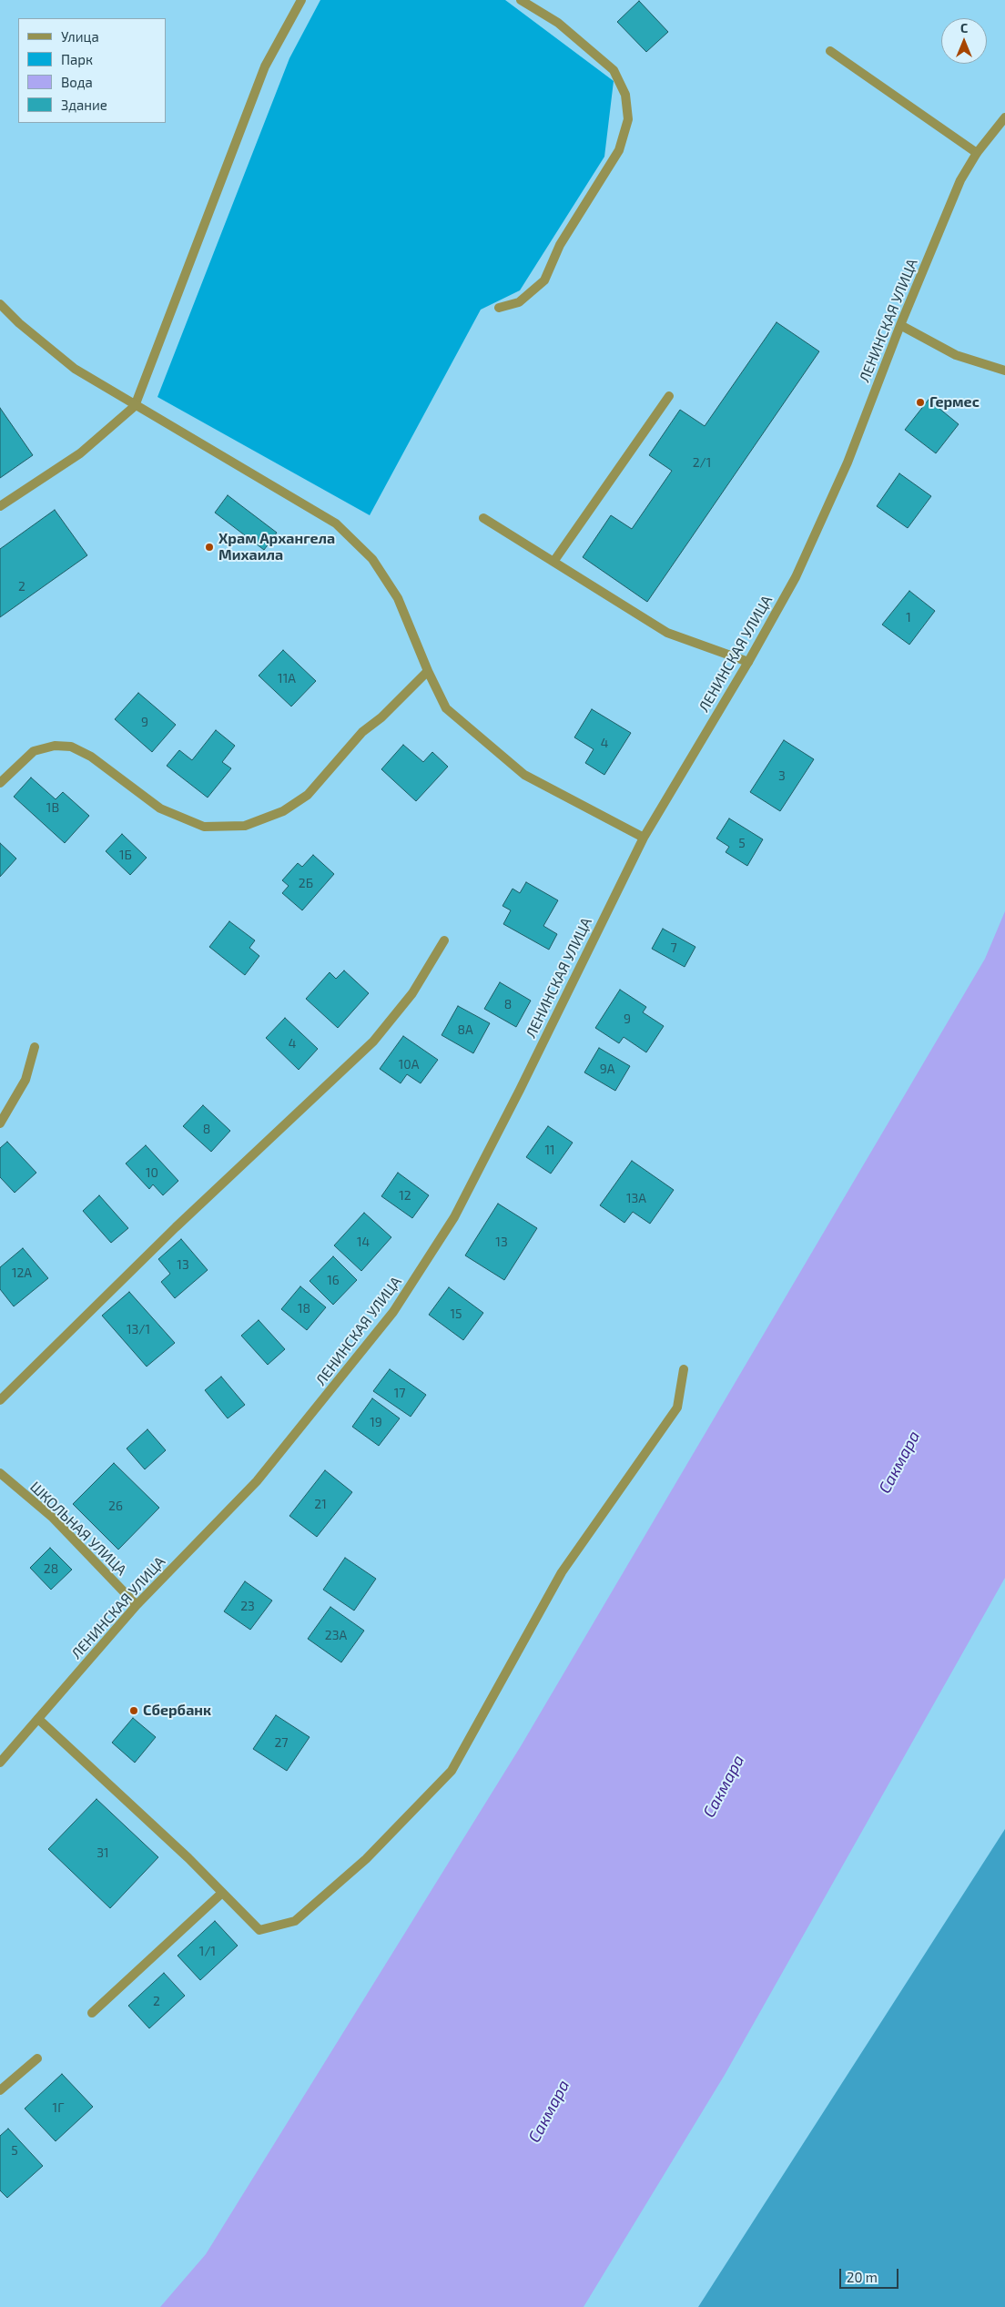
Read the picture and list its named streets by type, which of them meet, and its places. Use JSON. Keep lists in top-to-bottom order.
{
  "streets": {
    "street": ["ЛЕНИНСКАЯ УЛИЦА", "ШКОЛЬНАЯ УЛИЦА"]
  },
  "crossings": [
    ["ЛЕНИНСКАЯ УЛИЦА", "ШКОЛЬНАЯ УЛИЦА"]
  ],
  "water": ["Сакмара"],
  "places": ["Гермес", "Храм Архангела Михаила", "Сбербанк"],
  "house_numbers": [
    "2/1",
    "2",
    "1",
    "11А",
    "9",
    "4",
    "3",
    "1В",
    "5",
    "1Б",
    "2Б",
    "7",
    "8",
    "9",
    "8А",
    "4",
    "10А",
    "9А",
    "8",
    "11",
    "10",
    "12",
    "13А",
    "14",
    "13",
    "13",
    "12А",
    "16",
    "18",
    "15",
    "13/1",
    "17",
    "19",
    "21",
    "26",
    "28",
    "23",
    "23А",
    "27",
    "31",
    "1/1",
    "2",
    "1Г",
    "5"
  ],
  "legend": [
    "Улица",
    "Парк",
    "Вода",
    "Здание"
  ],
  "scale_bar": "20 m",
  "north": "top"
}
